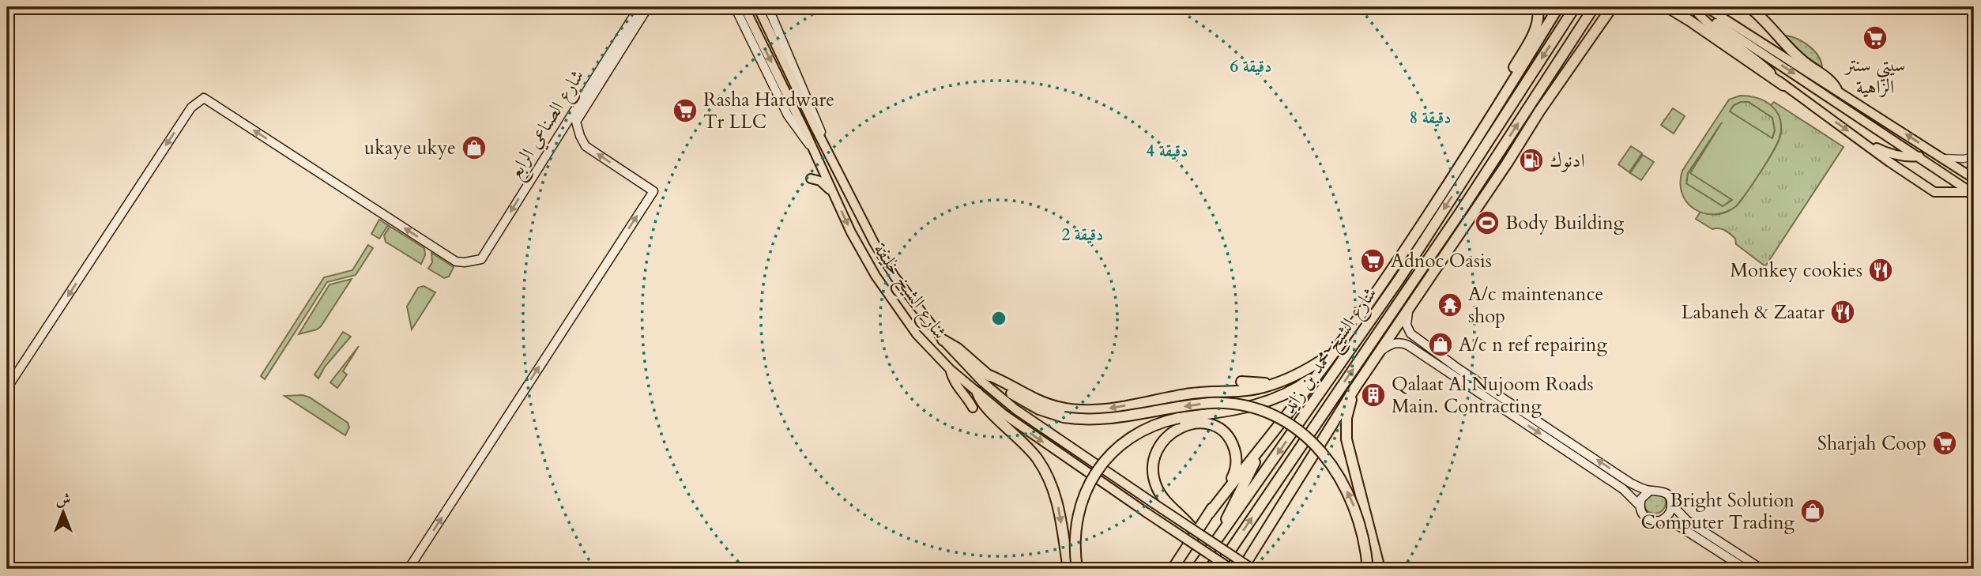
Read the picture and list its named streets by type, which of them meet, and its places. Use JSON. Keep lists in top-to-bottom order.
{
  "streets": {
    "highway": ["شارع الشيخ محمد بن زايد"],
    "main road": ["شارع الصناعي الرابع", "شارع الشيخ خليفة"]
  },
  "places": {
    "supermarket": [
      "سيتي سنتر الزاهية",
      "Rasha Hardware Tr LLC",
      "Adnoc Oasis",
      "Sharjah Coop"
    ],
    "shop": ["ukaye ukye", "A/c n ref repairing", "Bright Solution Computer Trading"],
    "fuel station": ["ادنوك"],
    "sports": ["Body Building"],
    "restaurant": ["Monkey cookies", "Labaneh & Zaatar"],
    "temple": ["A/c maintenance shop"],
    "building": ["Qalaat Al Nujoom Roads Main. Contracting"]
  },
  "north": "top",
  "rings": [
    "6 دقيقة",
    "8 دقيقة",
    "4 دقيقة",
    "2 دقيقة"
  ]
}
